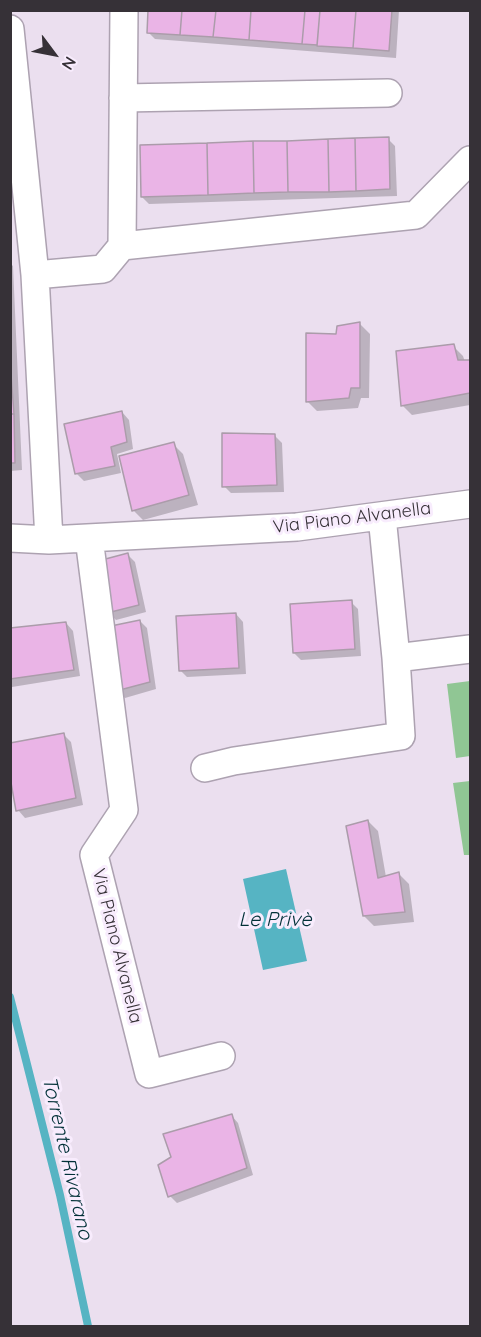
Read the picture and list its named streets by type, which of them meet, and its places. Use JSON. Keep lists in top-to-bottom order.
{
  "streets": {
    "street": ["Via Piano Alvanella"]
  },
  "water": ["Le Privè", "Torrente Rivarano"],
  "north": "bottom right"
}
